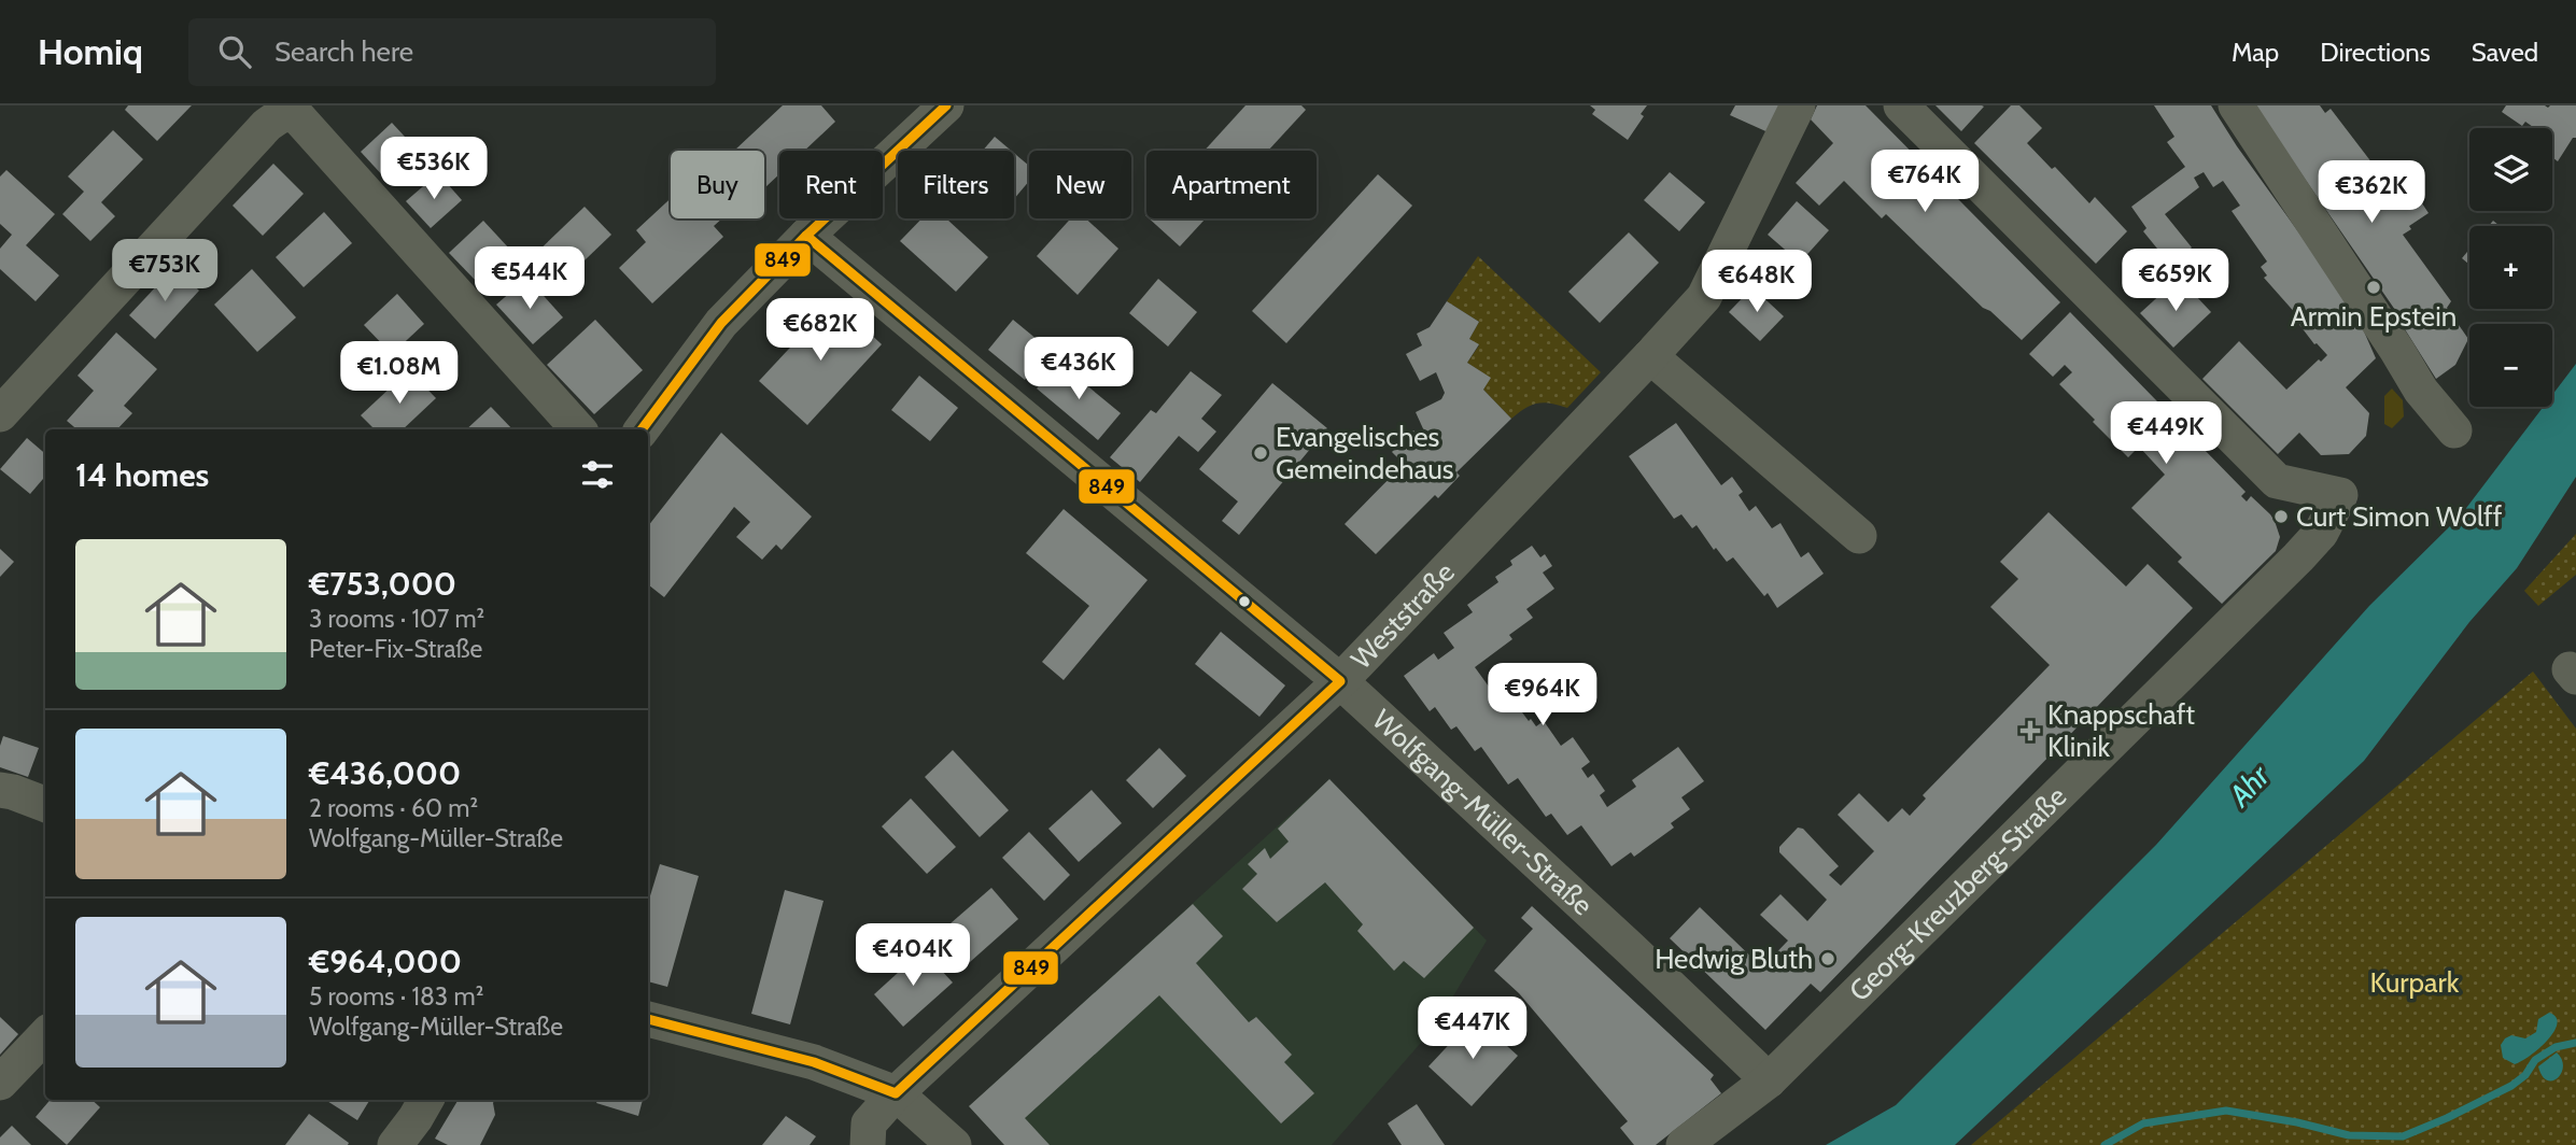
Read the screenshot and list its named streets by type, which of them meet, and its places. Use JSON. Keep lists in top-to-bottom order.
{
  "streets": {
    "street": ["Weststraße", "Wolfgang-Müller-Straße", "Georg-Kreuzberg-Straße"]
  },
  "crossings": [
    ["Weststraße", "Wolfgang-Müller-Straße"],
    ["Wolfgang-Müller-Straße", "Georg-Kreuzberg-Straße"]
  ],
  "water": ["Ahr"],
  "parks": ["Kurpark"],
  "places": {
    "other": [
      "Armin Epstein",
      "Evangelisches Gemeindehaus",
      "Curt Simon Wolff",
      "Hedwig Bluth"
    ],
    "health": ["Knappschaft Klinik"]
  },
  "lines": ["transit line 849"],
  "page": {
    "header": "Homiq",
    "search": "Search here",
    "nav": ["Map", "Directions", "Saved"],
    "map_buttons": ["+", "−"],
    "price": [
      "€536K",
      "€764K",
      "€362K",
      "€753K",
      "€544K",
      "€659K",
      "€648K",
      "€682K",
      "€436K",
      "€1.08M",
      "€449K",
      "€964K",
      "€404K",
      "€447K"
    ],
    "chip": [
      "Buy",
      "Rent",
      "Filters",
      "New",
      "Apartment"
    ],
    "heading": "14 homes",
    "list": [
      {
        "name": "€753,000",
        "note": "3 rooms · 107 m² · Peter-Fix-Straße"
      },
      {
        "name": "€436,000",
        "note": "2 rooms · 60 m² · Wolfgang-Müller-Straße"
      },
      {
        "name": "€964,000",
        "note": "5 rooms · 183 m² · Wolfgang-Müller-Straße"
      }
    ]
  }
}
